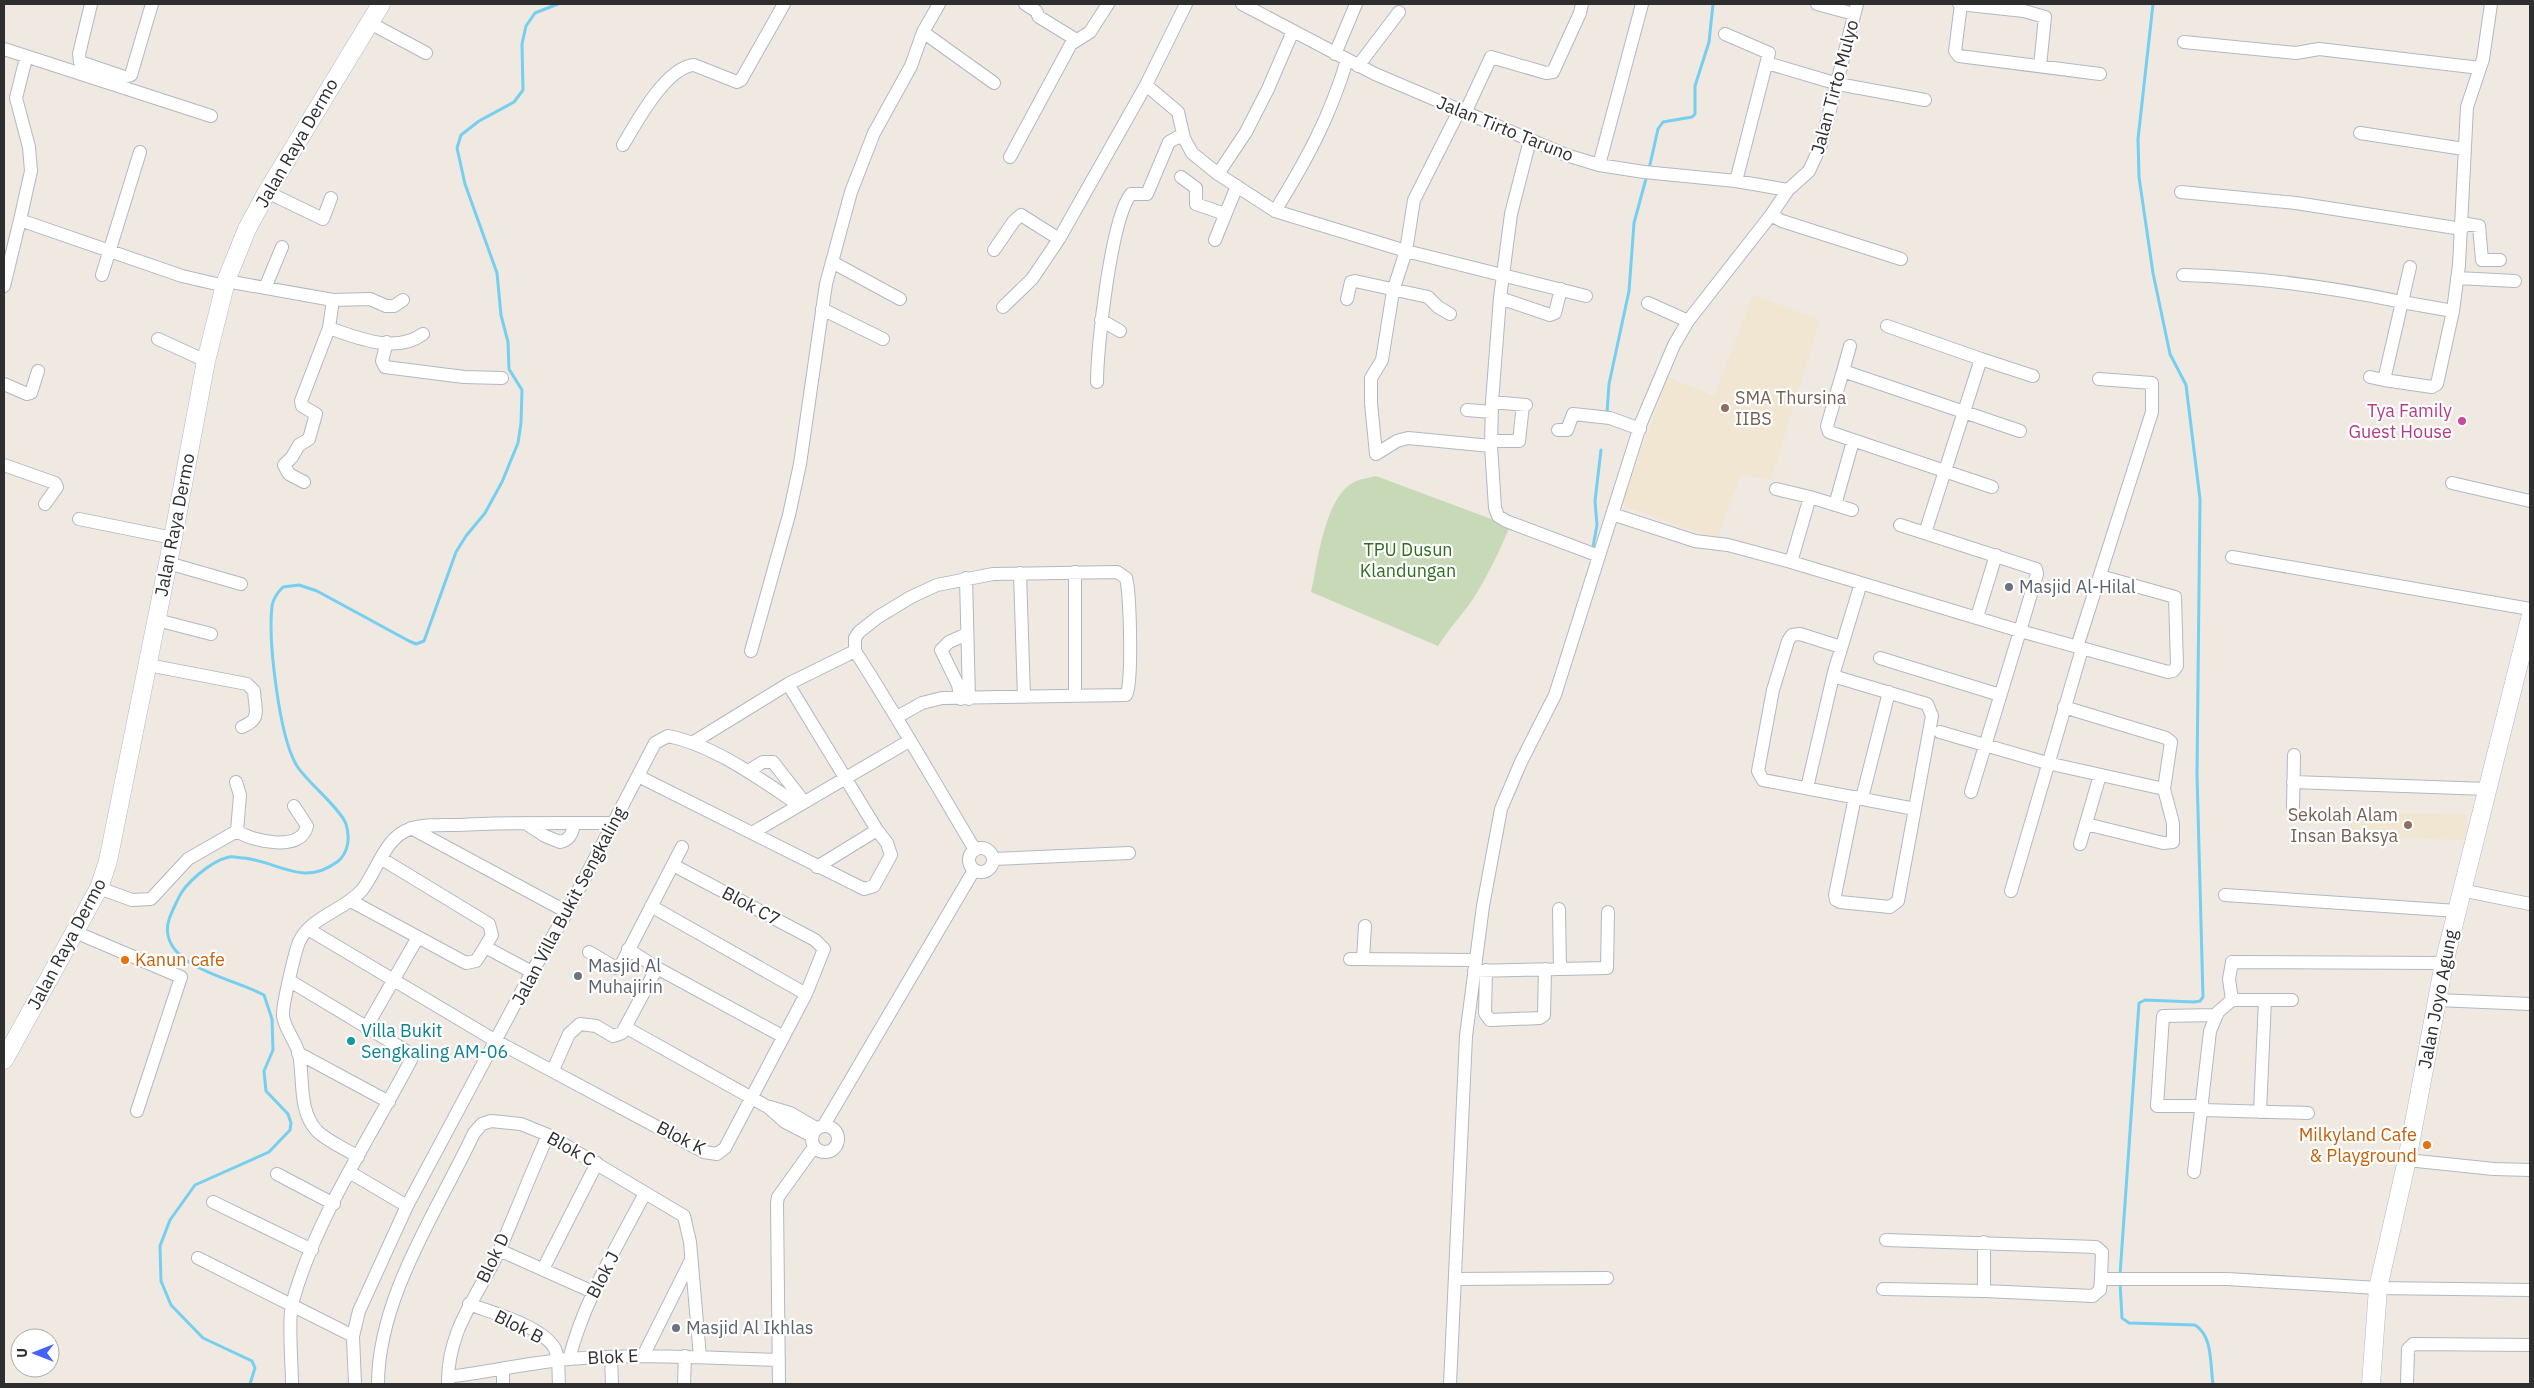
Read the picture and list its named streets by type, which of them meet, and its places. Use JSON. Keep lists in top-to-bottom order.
{
  "streets": {
    "street": [
      "Jalan Tirto Mulyo",
      "Jalan Tirto Taruno",
      "Jalan Raya Dermo",
      "Jalan Villa Bukit Sengkaling",
      "Blok C7",
      "Jalan Joyo Agung",
      "Blok K",
      "Blok C",
      "Blok D",
      "Blok J",
      "Blok B",
      "Blok E"
    ]
  },
  "crossings": [
    ["Jalan Tirto Mulyo", "Jalan Tirto Taruno"],
    ["Jalan Villa Bukit Sengkaling", "Blok K"],
    ["Blok C7", "Blok K"],
    ["Blok C", "Blok D"],
    ["Blok C", "Blok J"],
    ["Blok C", "Blok E"],
    ["Blok D", "Blok B"],
    ["Blok D", "Blok E"],
    ["Blok J", "Blok B"],
    ["Blok J", "Blok E"],
    ["Blok B", "Blok E"]
  ],
  "parks": ["TPU Dusun Klandungan"],
  "places": [
    "SMA Thursina IIBS",
    "Tya Family Guest House",
    "Masjid Al-Hilal",
    "Sekolah Alam Insan Baksya",
    "Kanun cafe",
    "Masjid Al Muhajirin",
    "Villa Bukit Sengkaling AM-06",
    "Milkyland Cafe & Playground",
    "Masjid Al Ikhlas"
  ],
  "north": "left"
}
